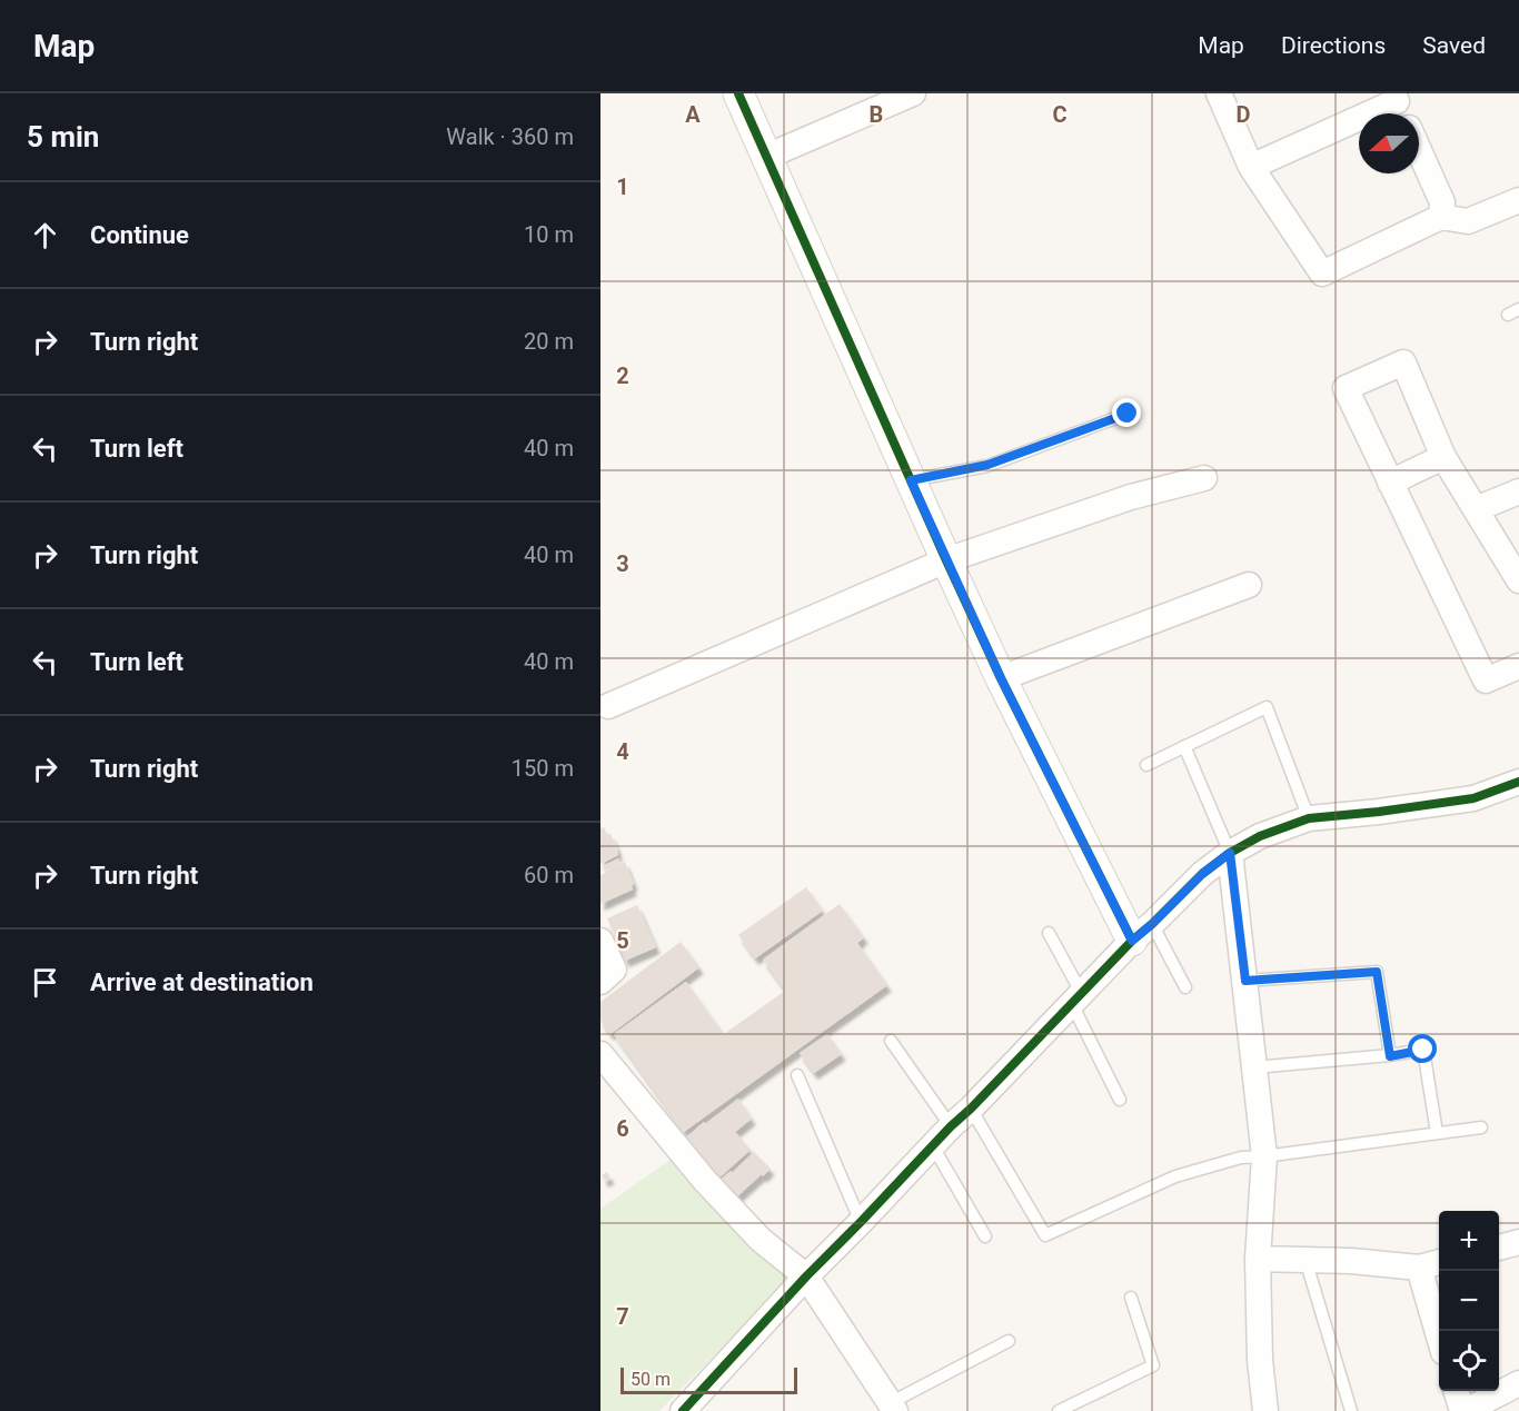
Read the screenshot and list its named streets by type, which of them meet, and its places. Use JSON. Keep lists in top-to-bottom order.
{
  "scale_bar": "50 m",
  "north": "left",
  "page": {
    "header": "Map",
    "nav": ["Map", "Directions", "Saved"],
    "heading": ["5 min", "Walk · 360 m"],
    "list": [
      ["Continue", "10 m"],
      ["Turn right", "20 m"],
      ["Turn left", "40 m"],
      ["Turn right", "40 m"],
      ["Turn left", "40 m"],
      ["Turn right", "150 m"],
      ["Turn right", "60 m"],
      "Arrive at destination"
    ],
    "map_buttons": ["+", "−"],
    "scale": "50 m"
  },
  "grid": {
    "columns": [
      "A",
      "B",
      "C",
      "D"
    ],
    "rows": [
      "1",
      "2",
      "3",
      "4",
      "5",
      "6",
      "7"
    ]
  }
}
